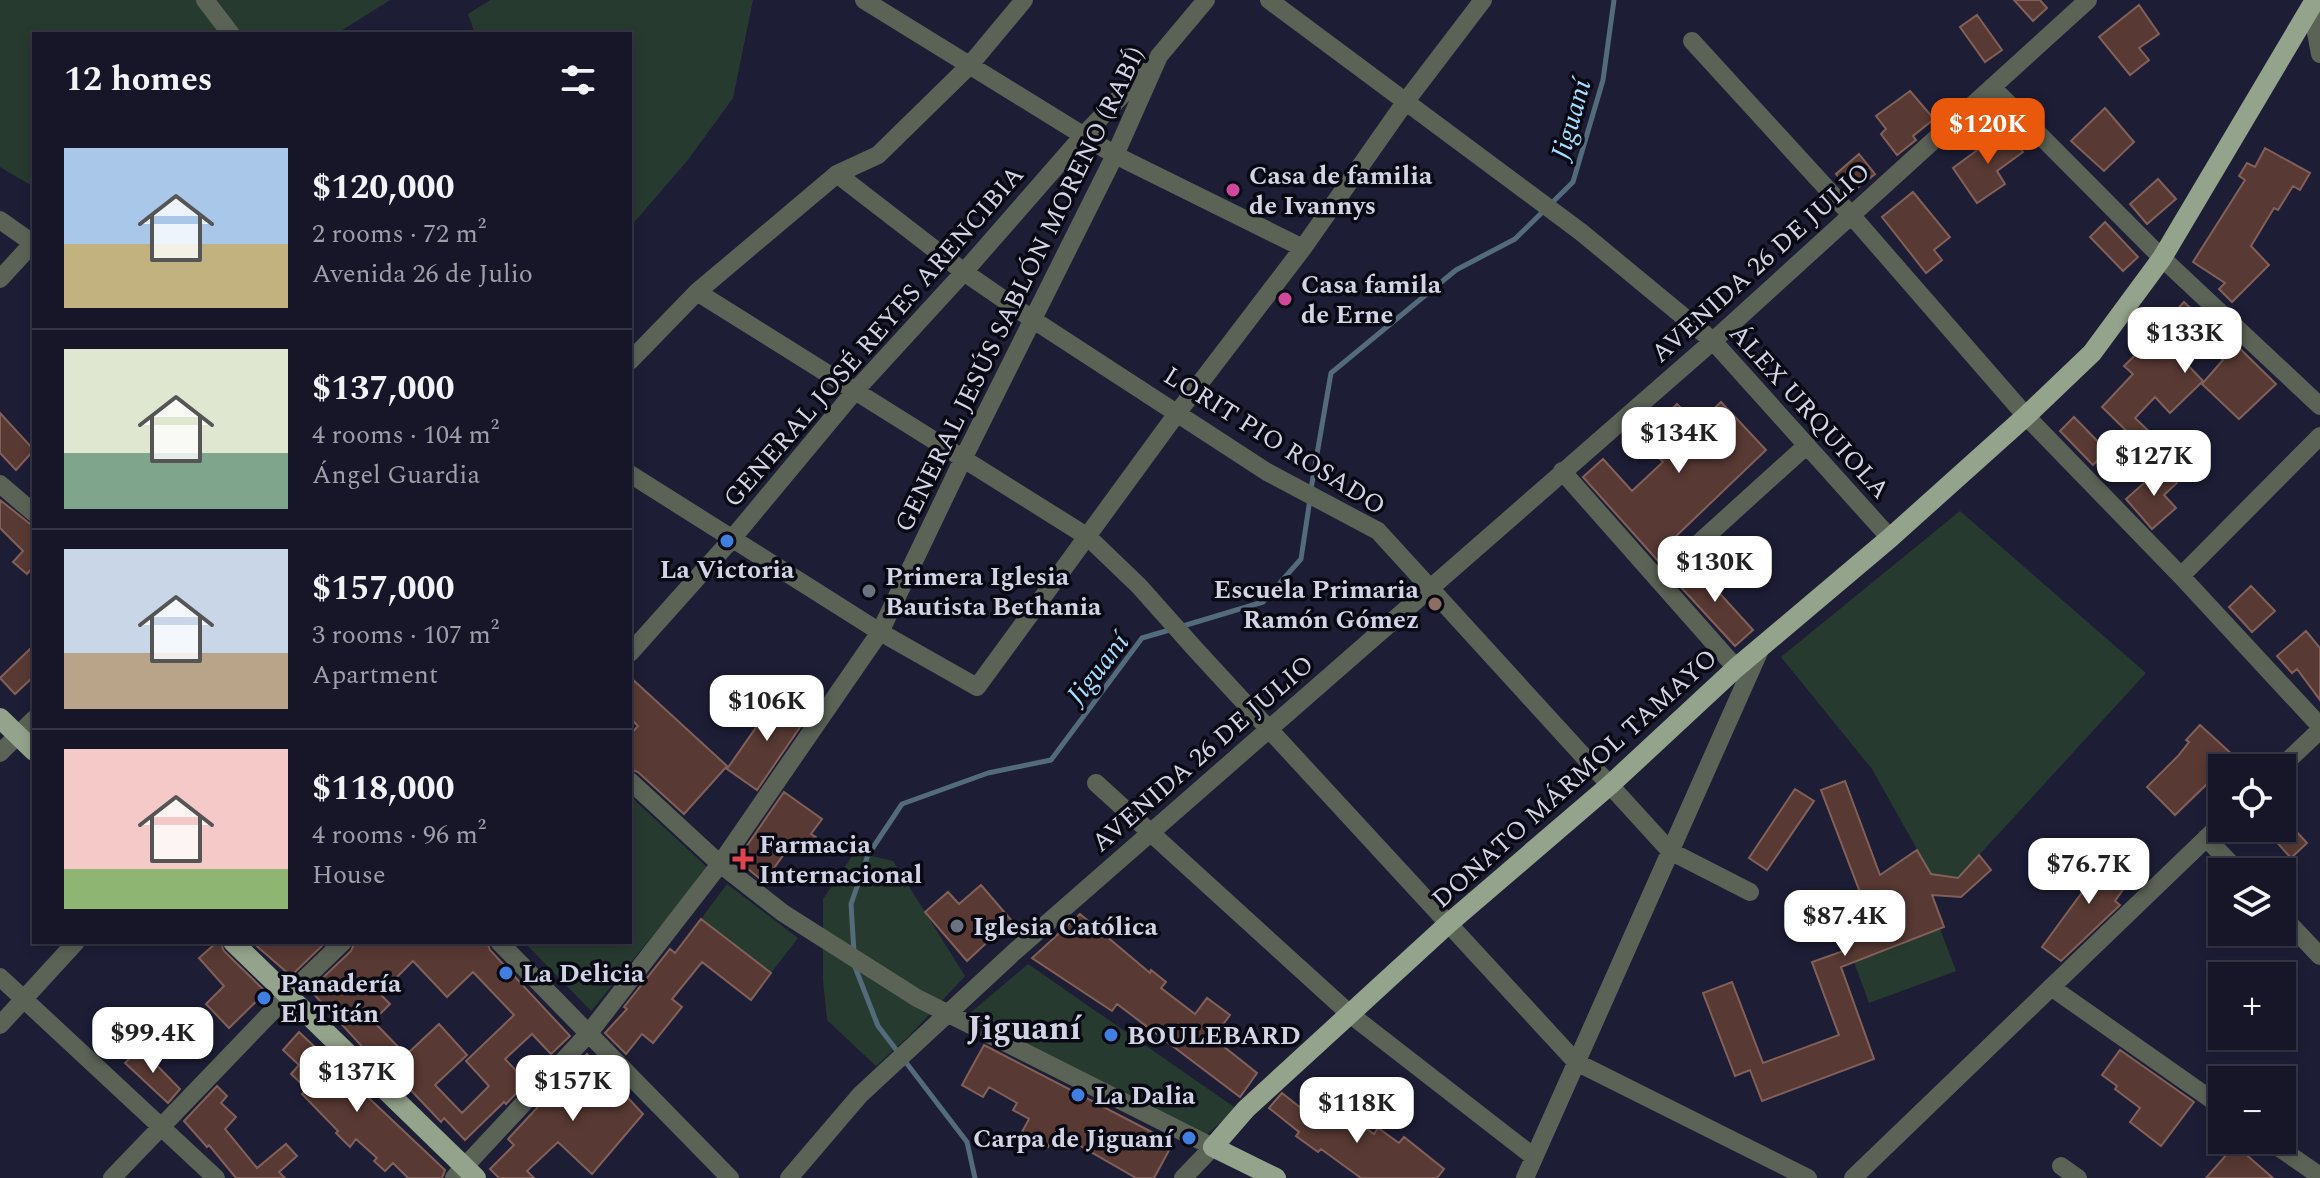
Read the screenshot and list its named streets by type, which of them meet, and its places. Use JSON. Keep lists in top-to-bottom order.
{
  "streets": {
    "main road": ["DONATO MÁRMOL TAMAYO"],
    "street": [
      "AVENIDA 26 DE JULIO",
      "GENERAL JESÚS SABLÓN MORENO (RABÍ)",
      "GENERAL JOSÉ REYES ARENCIBIA",
      "ÁLEX URQUIOLA",
      "LORIT PIO ROSADO"
    ]
  },
  "crossings": [
    ["AVENIDA 26 DE JULIO", "ÁLEX URQUIOLA"],
    ["AVENIDA 26 DE JULIO", "LORIT PIO ROSADO"],
    ["GENERAL JESÚS SABLÓN MORENO (RABÍ)", "GENERAL JOSÉ REYES ARENCIBIA"],
    ["GENERAL JESÚS SABLÓN MORENO (RABÍ)", "LORIT PIO ROSADO"],
    ["GENERAL JOSÉ REYES ARENCIBIA", "LORIT PIO ROSADO"],
    ["ÁLEX URQUIOLA", "DONATO MÁRMOL TAMAYO"],
    ["LORIT PIO ROSADO", "DONATO MÁRMOL TAMAYO"]
  ],
  "districts": ["Jiguaní"],
  "water": ["Jiguaní"],
  "places": {
    "other": [
      "Casa de familia de Ivannys",
      "Casa famila de Erne",
      "La Victoria",
      "Primera Iglesia Bautista Bethania",
      "Escuela Primaria Ramón Gómez",
      "Iglesia Católica",
      "La Delicia",
      "Panadería El Titán",
      "BOULEBARD",
      "La Dalia",
      "Carpa de Jiguaní"
    ],
    "health": ["Farmacia Internacional"]
  },
  "page": {
    "heading": "12 homes",
    "price": [
      "$120K",
      "$133K",
      "$134K",
      "$127K",
      "$130K",
      "$106K",
      "$76.7K",
      "$87.4K",
      "$99.4K",
      "$137K",
      "$157K",
      "$118K"
    ],
    "list": [
      {
        "name": "$120,000",
        "note": "2 rooms · 72 m² · Avenida 26 de Julio"
      },
      {
        "name": "$137,000",
        "note": "4 rooms · 104 m² · Ángel Guardia"
      },
      {
        "name": "$157,000",
        "note": "3 rooms · 107 m² · Apartment"
      },
      {
        "name": "$118,000",
        "note": "4 rooms · 96 m² · House"
      }
    ],
    "map_buttons": ["+", "−"]
  }
}
